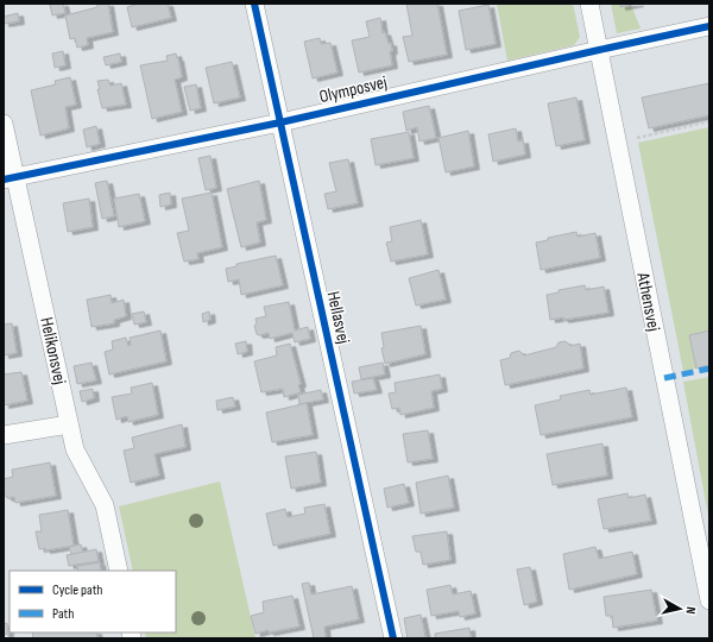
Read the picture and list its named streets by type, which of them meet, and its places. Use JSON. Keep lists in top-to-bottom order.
{
  "streets": {
    "street": [
      "Olymposvej",
      "Athensvej",
      "Hellasvej",
      "Helikonsvej"
    ]
  },
  "crossings": [
    ["Olymposvej", "Athensvej"],
    ["Olymposvej", "Hellasvej"],
    ["Olymposvej", "Helikonsvej"]
  ],
  "legend": ["Cycle path", "Path"],
  "north": "right"
}
